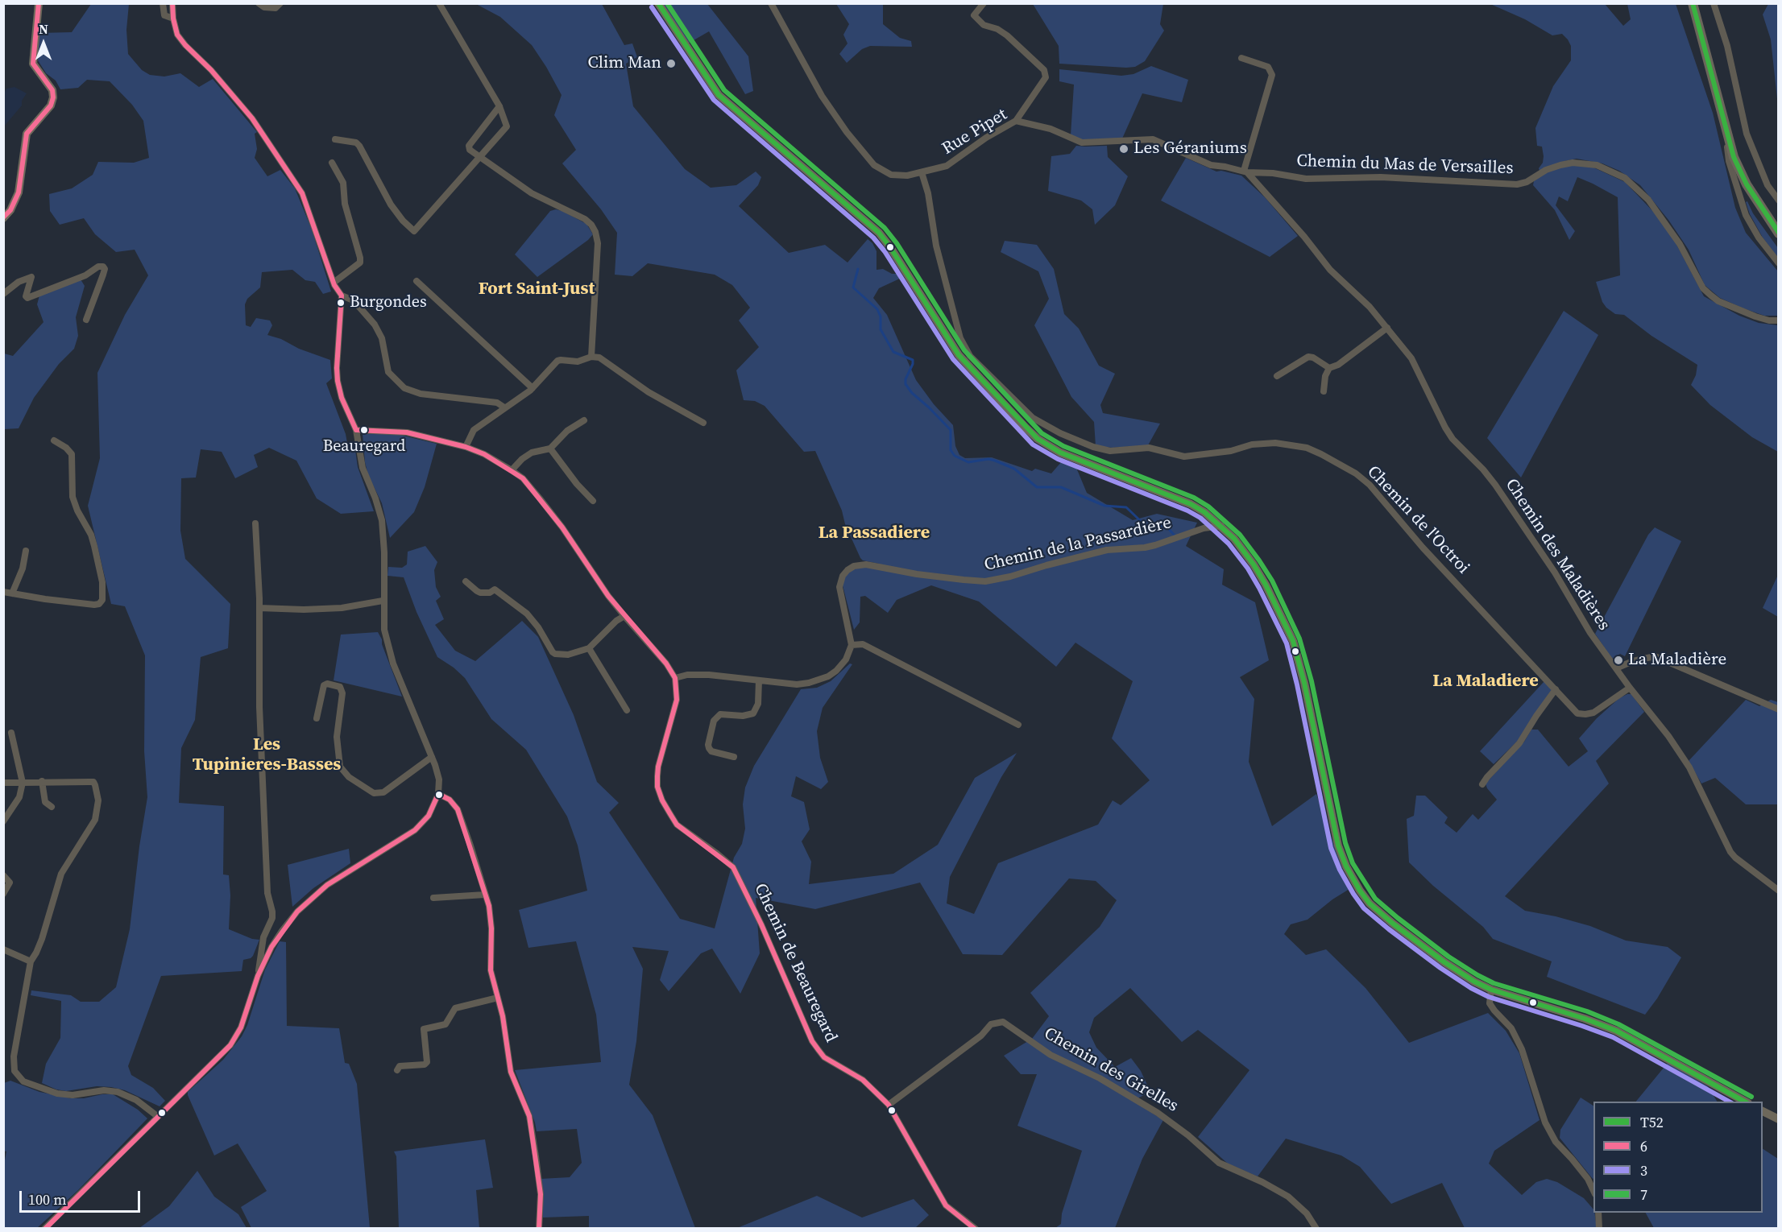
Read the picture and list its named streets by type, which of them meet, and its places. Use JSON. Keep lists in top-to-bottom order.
{
  "streets": {
    "street": [
      "Rue Pipet",
      "Chemin du Mas de Versailles",
      "Chemin de l'Octroi",
      "Chemin de la Passardière",
      "Chemin des Maladières",
      "Chemin de Beauregard",
      "Chemin des Girelles"
    ]
  },
  "crossings": [
    ["Rue Pipet", "Chemin du Mas de Versailles"],
    ["Rue Pipet", "Chemin de l'Octroi"],
    ["Rue Pipet", "Chemin des Maladières"],
    ["Chemin du Mas de Versailles", "Chemin des Maladières"],
    ["Chemin de l'Octroi", "Chemin des Maladières"],
    ["Chemin de Beauregard", "Chemin des Girelles"]
  ],
  "districts": [
    "Fort Saint-Just",
    "La Passadiere",
    "La Maladiere",
    "Les Tupinieres-Basses"
  ],
  "places": [
    "Clim Man",
    "Les Géraniums",
    "Burgondes",
    "Beauregard",
    "La Maladière"
  ],
  "lines": [
    "transit line T52",
    "transit line 6",
    "transit line 7",
    "transit line 3"
  ],
  "legend": [
    "T52",
    "6",
    "3",
    "7"
  ],
  "scale_bar": "100 m",
  "north": "top"
}
